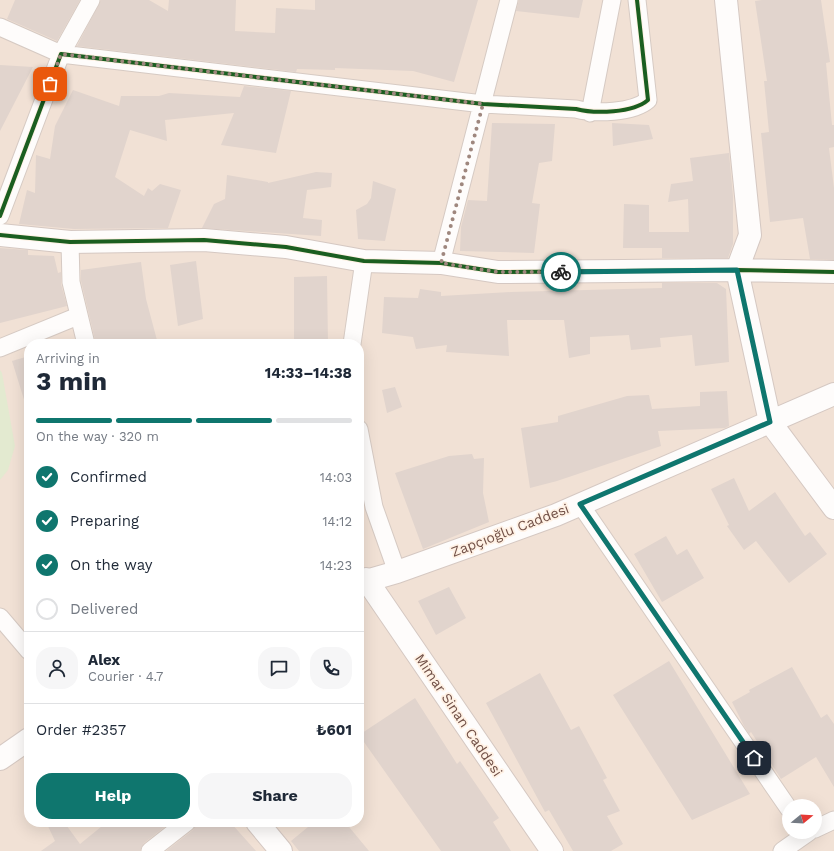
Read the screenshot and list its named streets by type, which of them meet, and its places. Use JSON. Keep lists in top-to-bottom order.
{
  "streets": {
    "street": ["Zapçıoğlu Caddesi", "Mimar Sinan Caddesi"]
  },
  "north": "right",
  "page": {
    "heading": ["3 min", "Arriving in", "14:33–14:38"],
    "panel": [
      "Alex",
      "Courier · 4.7",
      "Order #2357",
      "₺601"
    ],
    "bar": "On the way · 320 m",
    "list": [
      ["Confirmed", "14:03"],
      ["Preparing", "14:12"],
      ["On the way", "14:23"],
      "Delivered"
    ],
    "buttons": ["Help", "Share"]
  }
}
